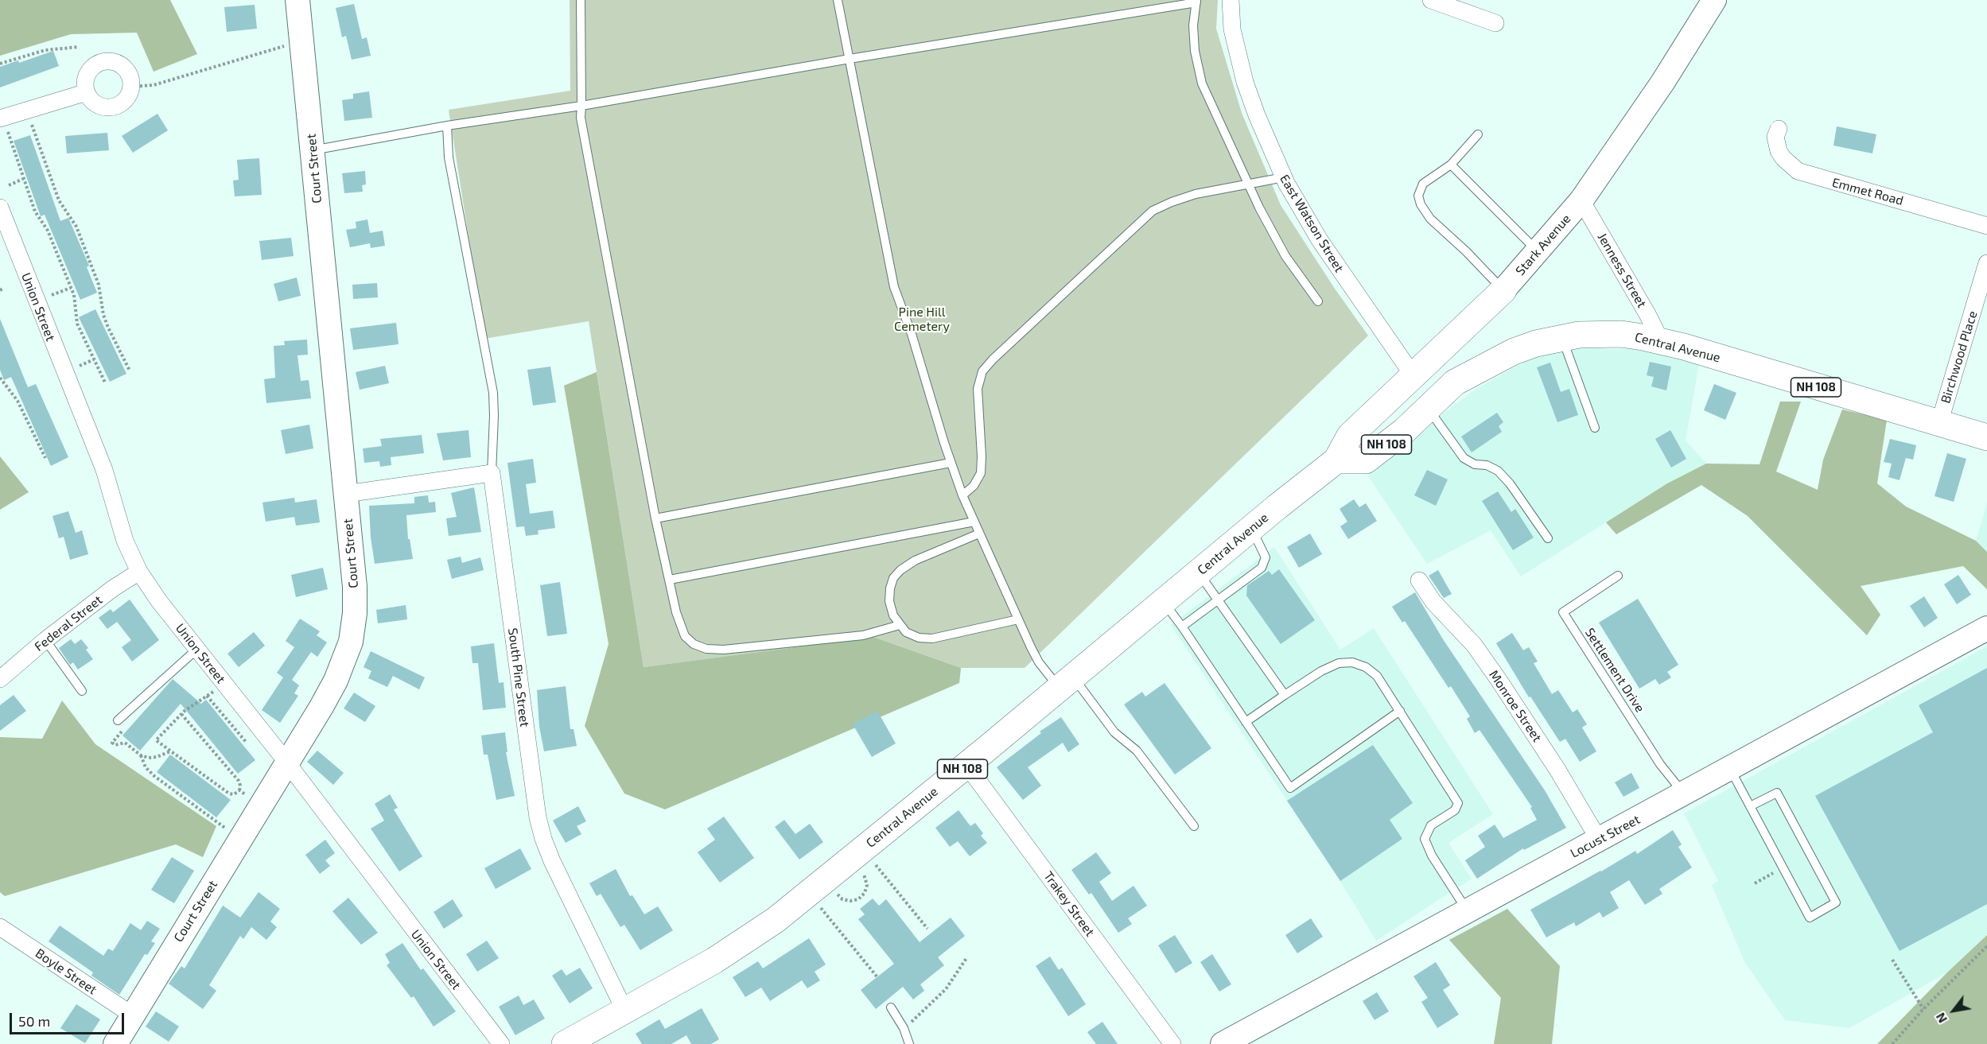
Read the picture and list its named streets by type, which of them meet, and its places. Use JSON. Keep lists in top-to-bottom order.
{
  "streets": {
    "main road": ["Stark Avenue", "Central Avenue", "NH 108"],
    "street": [
      "Court Street",
      "Emmet Road",
      "East Watson Street",
      "Jenness Street",
      "Union Street",
      "Birchwood Place",
      "Federal Street",
      "South Pine Street",
      "Monroe Street",
      "Locust Street",
      "Trakey Street",
      "Boyle Street"
    ],
    "lane": ["Settlement Drive"]
  },
  "crossings": [
    ["Court Street", "Union Street"],
    ["Court Street", "Boyle Street"],
    ["East Watson Street", "Stark Avenue"],
    ["Stark Avenue", "Jenness Street"],
    ["Stark Avenue", "Central Avenue"],
    ["Jenness Street", "Central Avenue"],
    ["Union Street", "Federal Street"],
    ["Central Avenue", "Birchwood Place"],
    ["Central Avenue", "South Pine Street"],
    ["Central Avenue", "Trakey Street"],
    ["Settlement Drive", "Locust Street"],
    ["Monroe Street", "Locust Street"]
  ],
  "parks": ["Pine Hill Cemetery"],
  "scale_bar": "50 m",
  "north": "bottom left"
}
